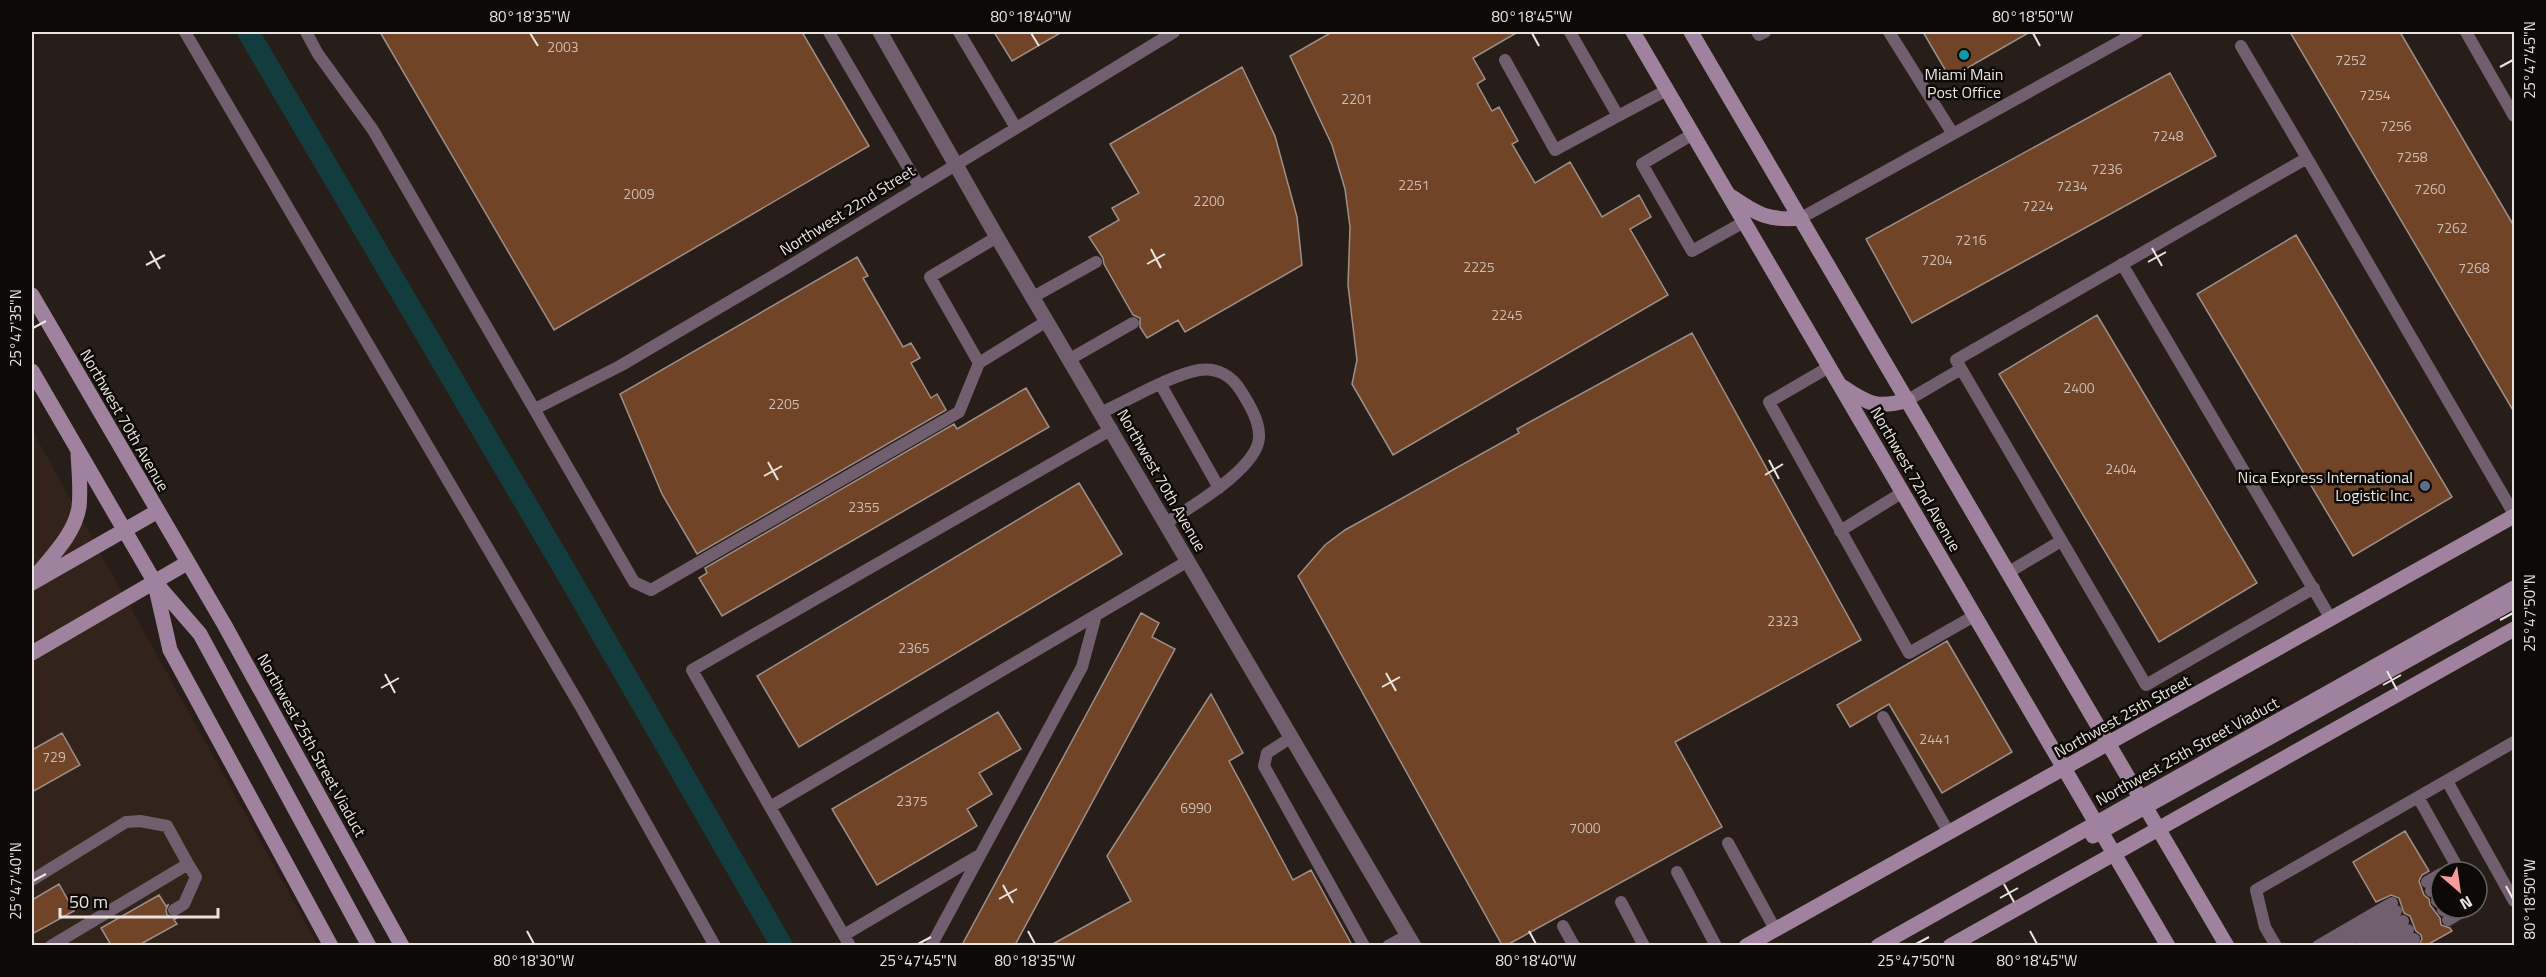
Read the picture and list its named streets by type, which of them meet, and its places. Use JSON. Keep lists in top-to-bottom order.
{
  "streets": {
    "main road": [
      "Northwest 70th Avenue",
      "Northwest 72nd Avenue",
      "Northwest 25th Street",
      "Northwest 25th Street Viaduct"
    ],
    "lane": ["Northwest 22nd Street"]
  },
  "crossings": [
    ["Northwest 22nd Street", "Northwest 70th Avenue"],
    ["Northwest 70th Avenue", "Northwest 25th Street Viaduct"],
    ["Northwest 72nd Avenue", "Northwest 25th Street"]
  ],
  "places": ["Miami Main Post Office", "Nica Express International Logistic Inc."],
  "house_numbers": [
    "2003",
    "7252",
    "7254",
    "2201",
    "7256",
    "7248",
    "7258",
    "7236",
    "2251",
    "7234",
    "7260",
    "2009",
    "2200",
    "7224",
    "7262",
    "7216",
    "7204",
    "2225",
    "7268",
    "2245",
    "2400",
    "2205",
    "2404",
    "2355",
    "2323",
    "2365",
    "2441",
    "729",
    "2375",
    "6990",
    "7000"
  ],
  "scale_bar": "50 m",
  "north": "bottom right",
  "coordinates": [
    "80°18'35\"W",
    "80°18'40\"W",
    "80°18'45\"W",
    "80°18'50\"W",
    "25°47'45\"N",
    "25°47'35\"N",
    "25°47'50\"N",
    "25°47'40\"N",
    "80°18'30\"W"
  ]
}
